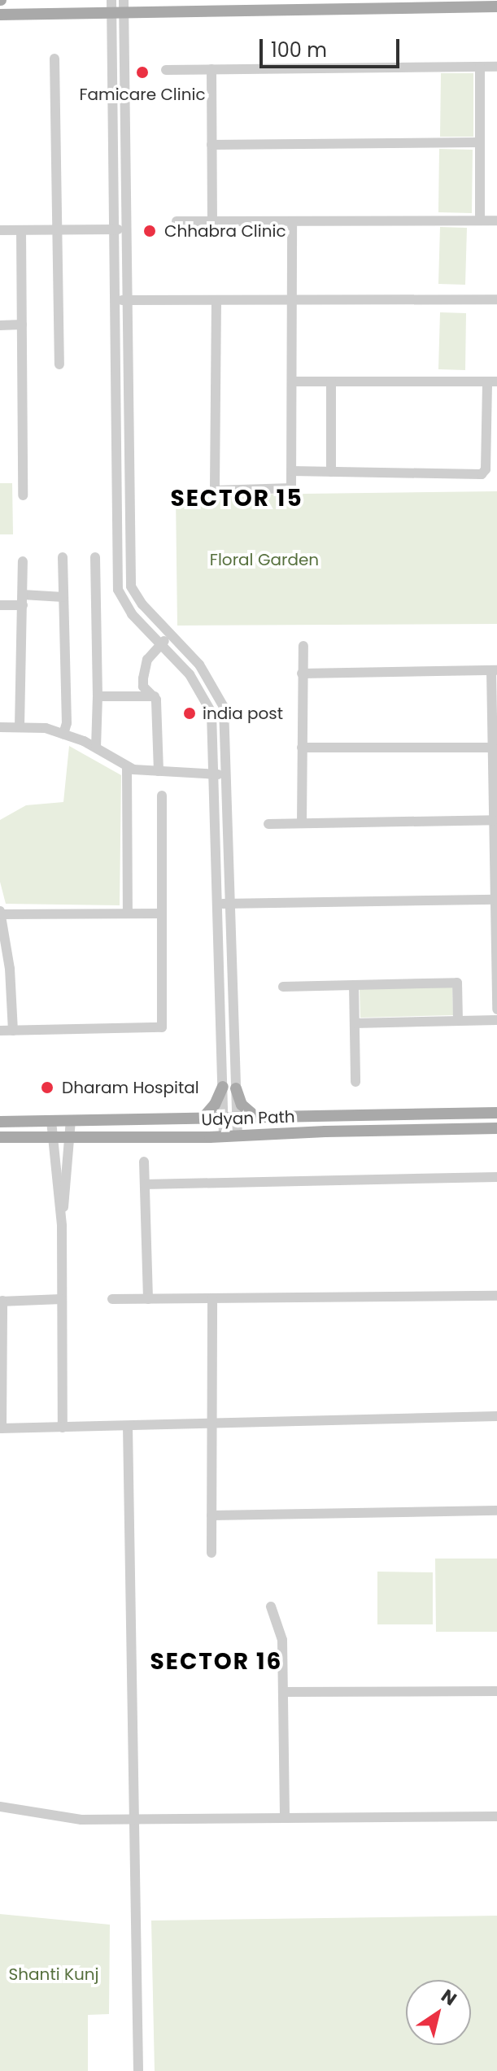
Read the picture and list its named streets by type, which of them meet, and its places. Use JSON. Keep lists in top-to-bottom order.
{
  "streets": {
    "main road": ["Udyan Path"]
  },
  "districts": ["SECTOR 15", "SECTOR 16"],
  "parks": ["Floral Garden", "Shanti Kunj"],
  "places": [
    "Famicare Clinic",
    "Chhabra Clinic",
    "india post",
    "Dharam Hospital"
  ],
  "scale_bar": "100 m",
  "north": "top right"
}
